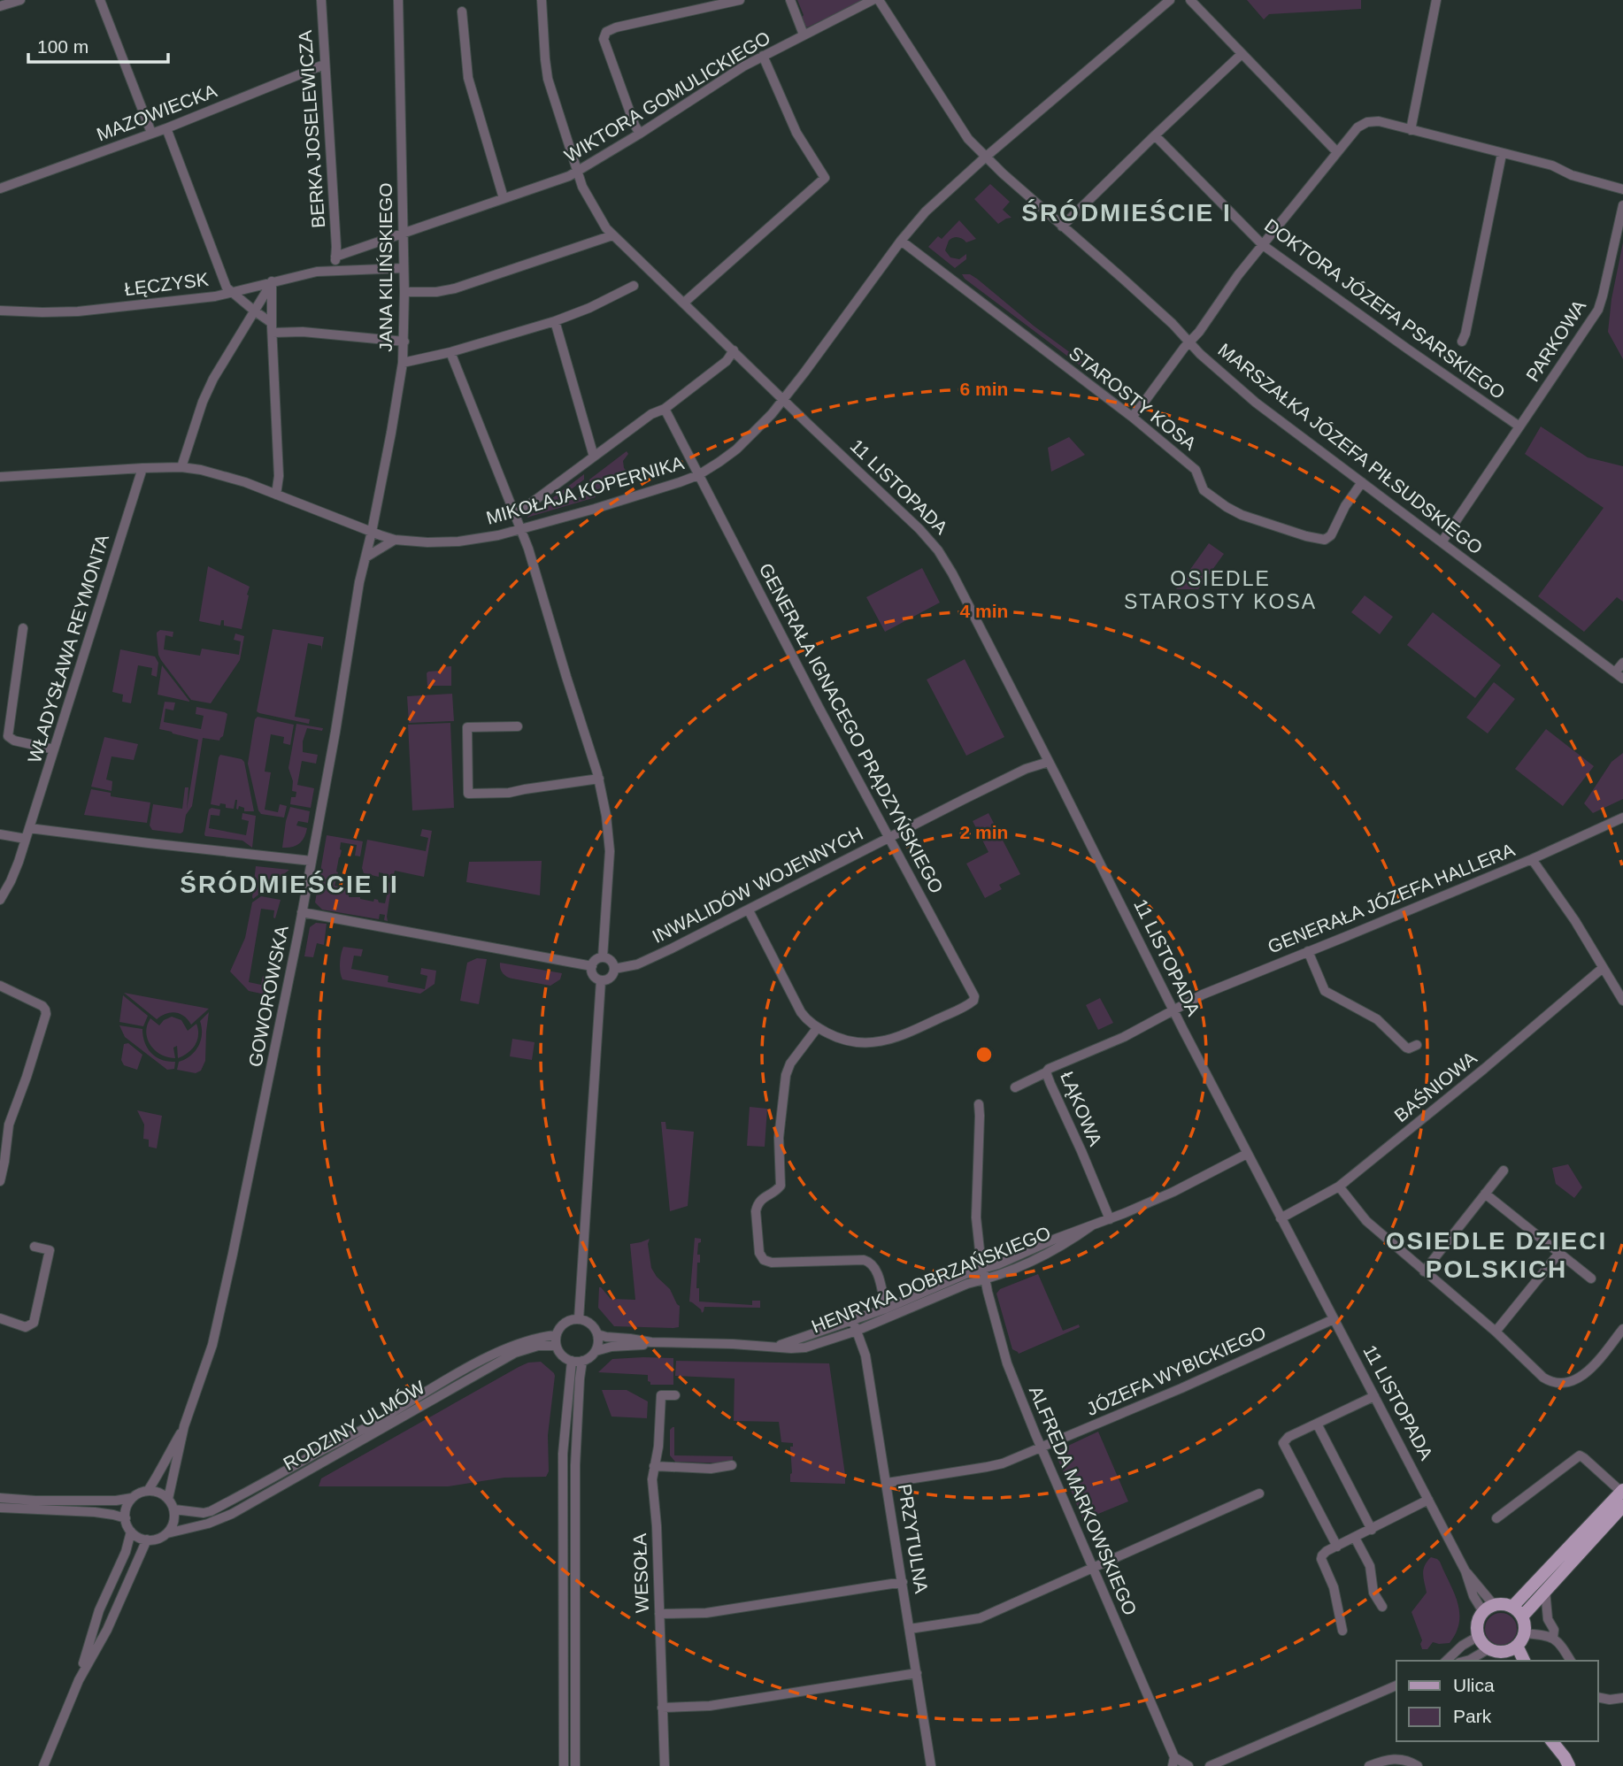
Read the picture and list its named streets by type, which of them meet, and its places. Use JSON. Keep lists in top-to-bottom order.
{
  "streets": {
    "street": [
      "WIKTORA GOMULICKIEGO",
      "MAZOWIECKA",
      "BERKA JOSELEWICZA",
      "JANA KILIŃSKIEGO",
      "ŁĘCZYSK",
      "DOKTORA JÓZEFA PSARSKIEGO",
      "PARKOWA",
      "STAROSTY KOSA",
      "MARSZAŁKA JÓZEFA PIŁSUDSKIEGO",
      "11 LISTOPADA",
      "MIKOŁAJA KOPERNIKA",
      "WŁADYSŁAWA REYMONTA",
      "GENERAŁA IGNACEGO PRĄDZYŃSKIEGO",
      "INWALIDÓW WOJENNYCH",
      "GENERAŁA JÓZEFA HALLERA",
      "GOWOROWSKA",
      "BAŚNIOWA",
      "ŁĄKOWA",
      "HENRYKA DOBRZAŃSKIEGO",
      "JÓZEFA WYBICKIEGO",
      "RODZINY ULMÓW",
      "ALFREDA MARKOWSKIEGO",
      "PRZYTULNA",
      "WESOŁA"
    ]
  },
  "crossings": [
    ["WIKTORA GOMULICKIEGO", "BERKA JOSELEWICZA"],
    ["WIKTORA GOMULICKIEGO", "JANA KILIŃSKIEGO"],
    ["WIKTORA GOMULICKIEGO", "11 LISTOPADA"],
    ["MAZOWIECKA", "BERKA JOSELEWICZA"],
    ["BERKA JOSELEWICZA", "ŁĘCZYSK"],
    ["JANA KILIŃSKIEGO", "ŁĘCZYSK"],
    ["JANA KILIŃSKIEGO", "MIKOŁAJA KOPERNIKA"],
    ["JANA KILIŃSKIEGO", "GOWOROWSKA"],
    ["DOKTORA JÓZEFA PSARSKIEGO", "PARKOWA"],
    ["PARKOWA", "MARSZAŁKA JÓZEFA PIŁSUDSKIEGO"],
    ["STAROSTY KOSA", "MARSZAŁKA JÓZEFA PIŁSUDSKIEGO"],
    ["STAROSTY KOSA", "MIKOŁAJA KOPERNIKA"],
    ["MARSZAŁKA JÓZEFA PIŁSUDSKIEGO", "MIKOŁAJA KOPERNIKA"],
    ["11 LISTOPADA", "MIKOŁAJA KOPERNIKA"],
    ["11 LISTOPADA", "INWALIDÓW WOJENNYCH"],
    ["11 LISTOPADA", "GENERAŁA JÓZEFA HALLERA"],
    ["11 LISTOPADA", "BAŚNIOWA"],
    ["11 LISTOPADA", "ŁĄKOWA"],
    ["11 LISTOPADA", "HENRYKA DOBRZAŃSKIEGO"],
    ["11 LISTOPADA", "JÓZEFA WYBICKIEGO"],
    ["MIKOŁAJA KOPERNIKA", "WŁADYSŁAWA REYMONTA"],
    ["MIKOŁAJA KOPERNIKA", "GENERAŁA IGNACEGO PRĄDZYŃSKIEGO"],
    ["MIKOŁAJA KOPERNIKA", "GOWOROWSKA"],
    ["GENERAŁA IGNACEGO PRĄDZYŃSKIEGO", "INWALIDÓW WOJENNYCH"],
    ["GENERAŁA JÓZEFA HALLERA", "ŁĄKOWA"],
    ["GOWOROWSKA", "RODZINY ULMÓW"],
    ["ŁĄKOWA", "HENRYKA DOBRZAŃSKIEGO"],
    ["HENRYKA DOBRZAŃSKIEGO", "RODZINY ULMÓW"],
    ["HENRYKA DOBRZAŃSKIEGO", "ALFREDA MARKOWSKIEGO"],
    ["HENRYKA DOBRZAŃSKIEGO", "PRZYTULNA"],
    ["JÓZEFA WYBICKIEGO", "ALFREDA MARKOWSKIEGO"],
    ["JÓZEFA WYBICKIEGO", "PRZYTULNA"]
  ],
  "districts": [
    "ŚRÓDMIEŚCIE I",
    "OSIEDLE STAROSTY KOSA",
    "ŚRÓDMIEŚCIE II",
    "OSIEDLE DZIECI POLSKICH"
  ],
  "legend": ["Ulica", "Park"],
  "scale_bar": "100 m",
  "rings": ["6 min", "4 min", "2 min"]
}
